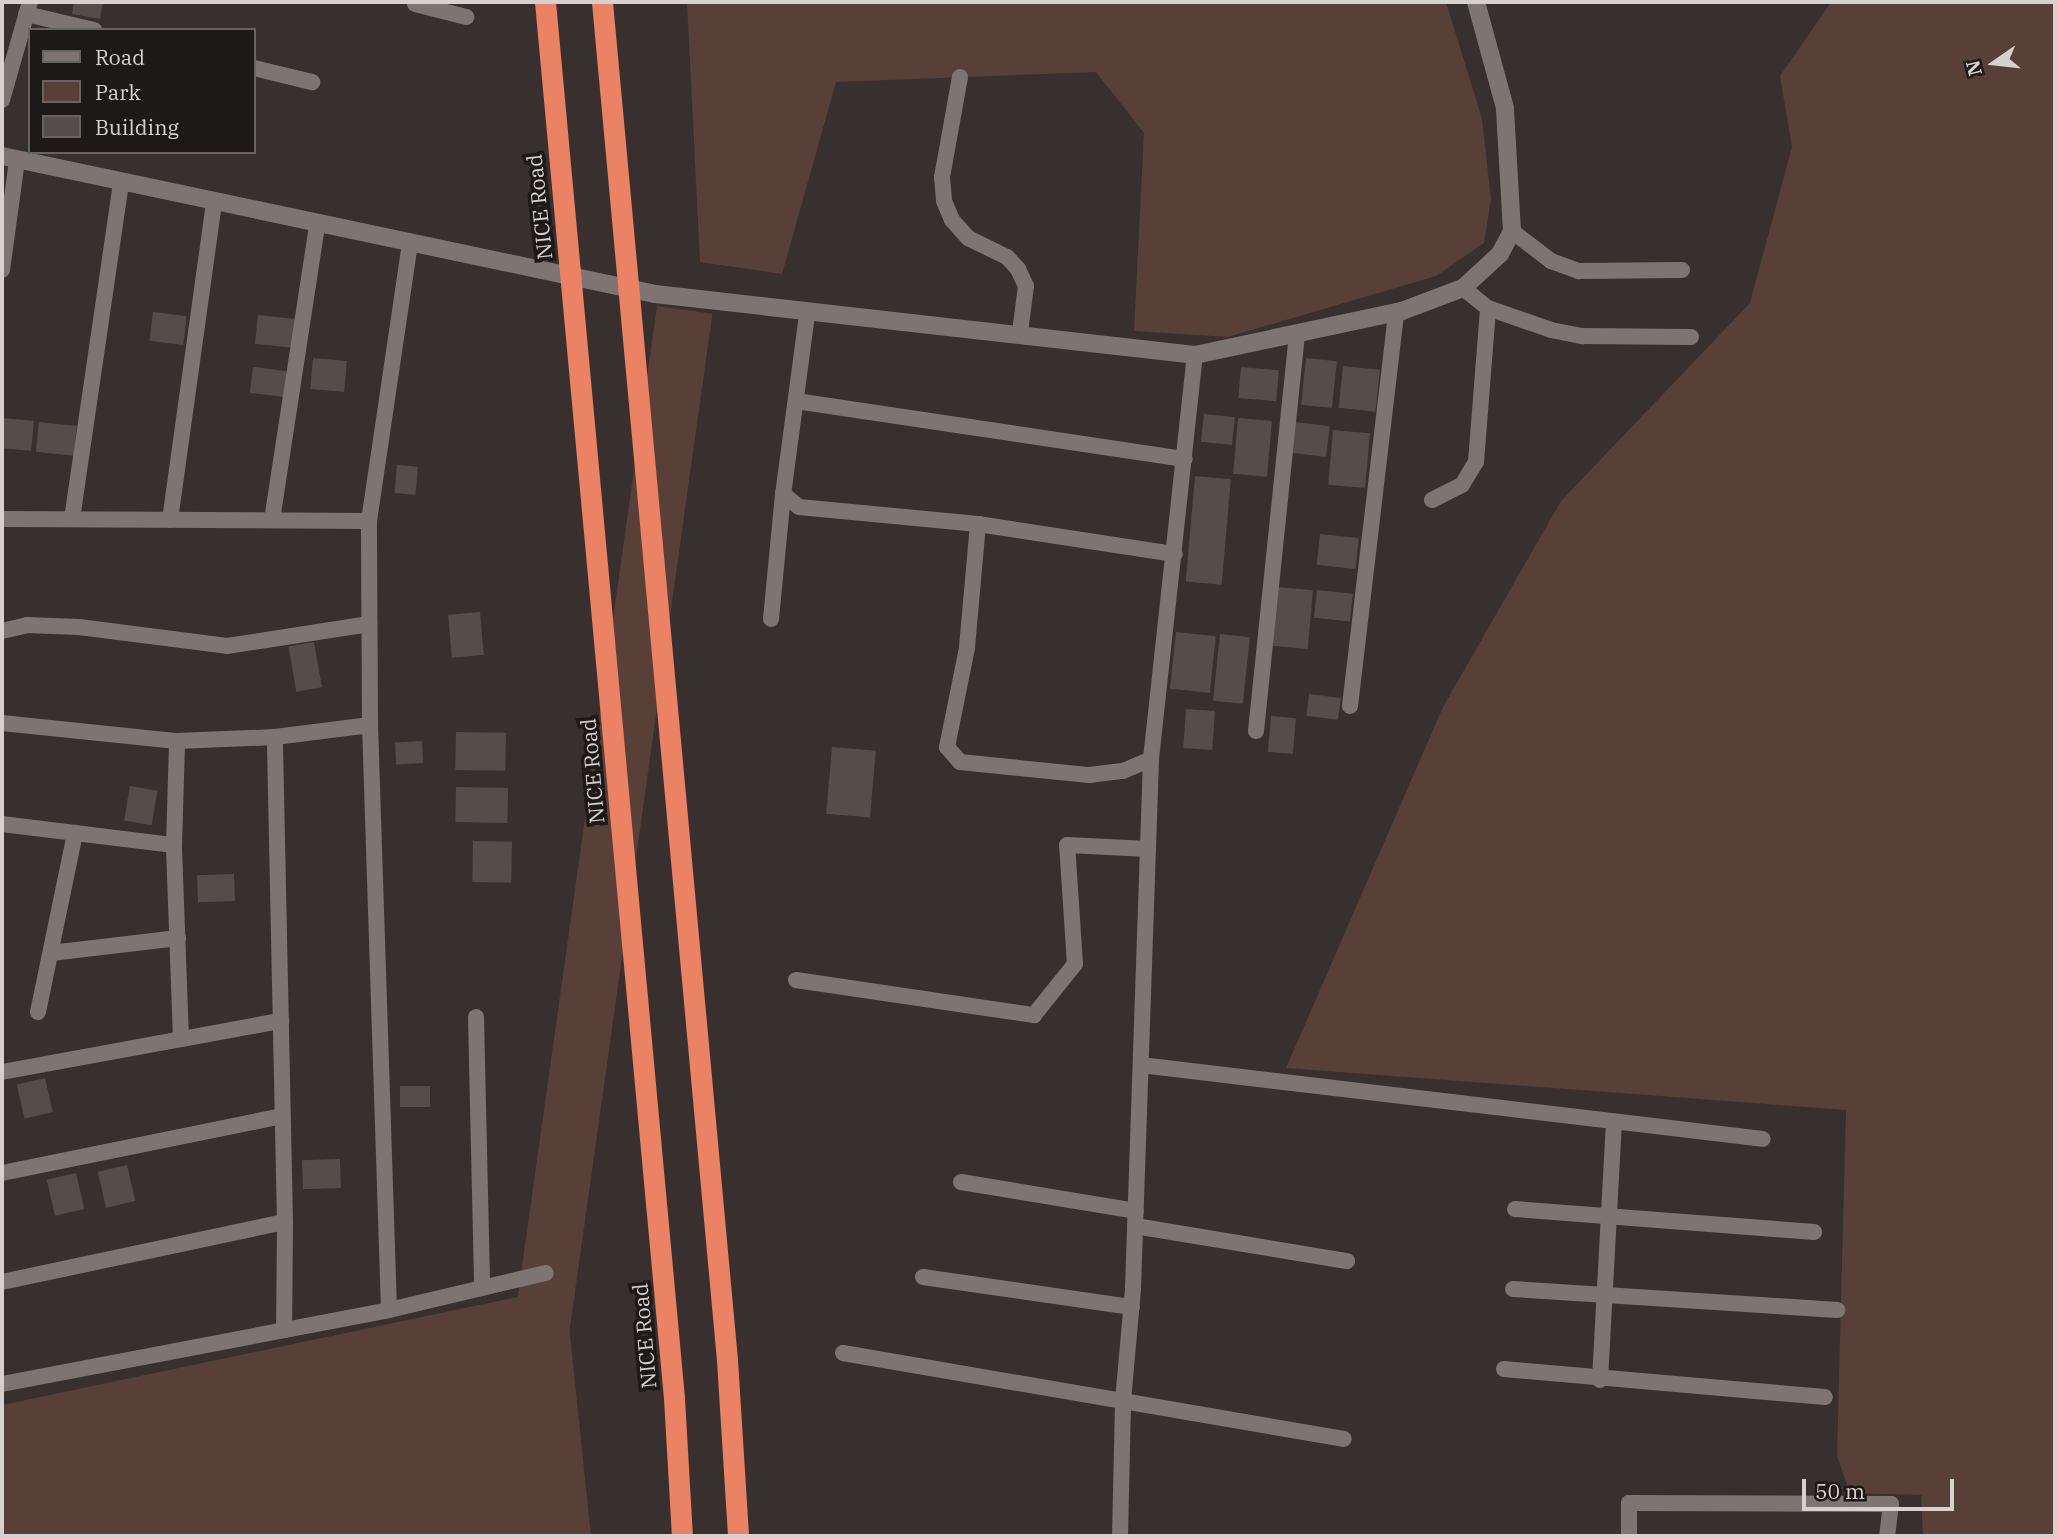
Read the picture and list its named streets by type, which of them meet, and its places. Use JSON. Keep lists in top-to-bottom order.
{
  "streets": {
    "highway": ["NICE Road"]
  },
  "legend": ["Road", "Park", "Building"],
  "scale_bar": "50 m",
  "north": "left"
}
